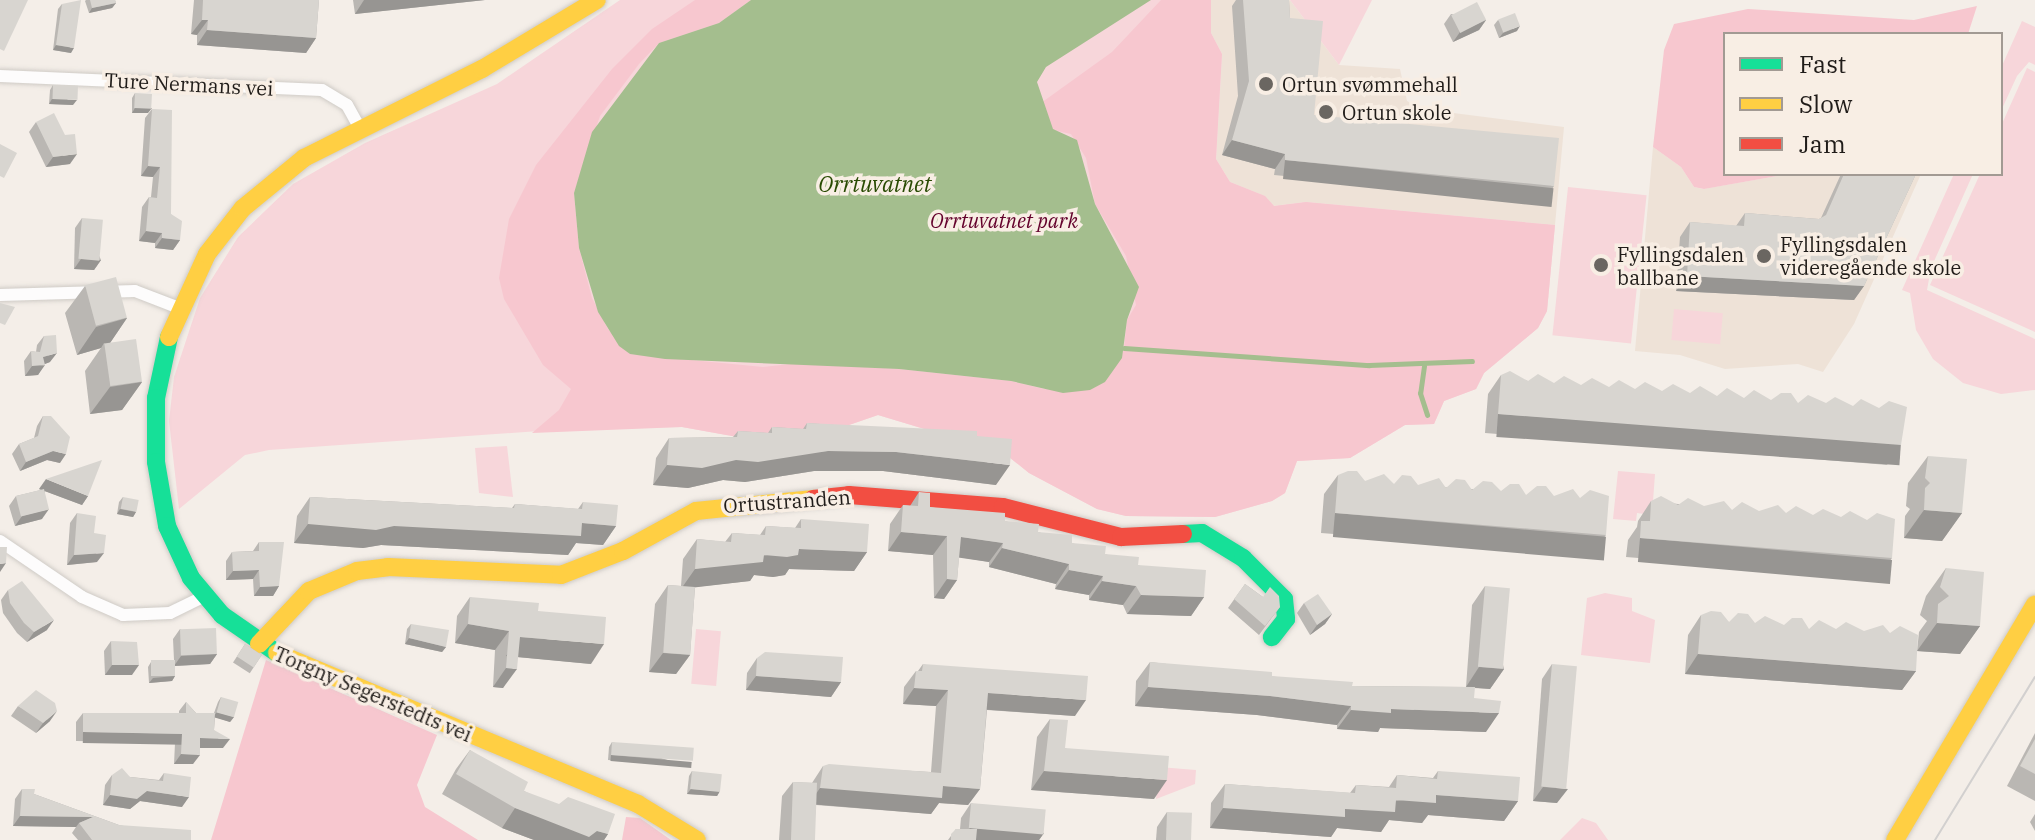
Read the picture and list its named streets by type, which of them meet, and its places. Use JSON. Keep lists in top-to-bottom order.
{
  "streets": {
    "street": ["Ture Nermans vei", "Ortustranden", "Torgny Segerstedts vei"]
  },
  "crossings": [
    ["Ture Nermans vei", "Torgny Segerstedts vei"],
    ["Ortustranden", "Torgny Segerstedts vei"]
  ],
  "water": ["Orrtuvatnet"],
  "parks": ["Orrtuvatnet park"],
  "places": [
    "Ortun svømmehall",
    "Ortun skole",
    "Fyllingsdalen videregående skole",
    "Fyllingsdalen ballbane"
  ],
  "legend": ["Fast", "Slow", "Jam"]
}
